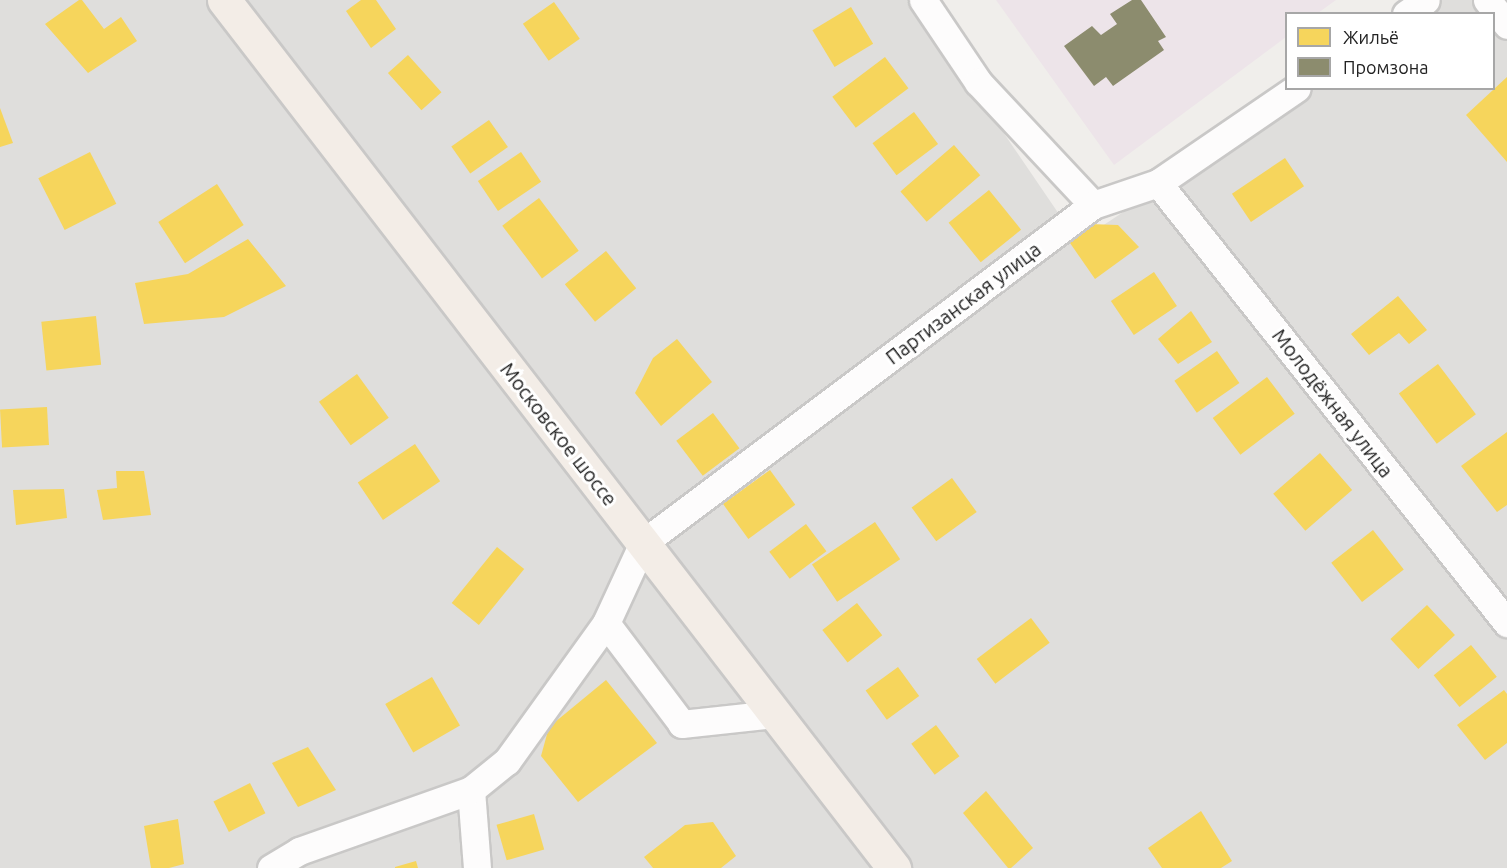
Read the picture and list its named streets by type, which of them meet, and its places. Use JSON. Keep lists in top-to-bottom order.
{
  "streets": {
    "main road": ["Московское шоссе"],
    "street": ["Партизанская улица", "Молодёжная улица"]
  },
  "crossings": [
    ["Партизанская улица", "Молодёжная улица"],
    ["Партизанская улица", "Московское шоссе"]
  ],
  "legend": ["Жильё", "Промзона"]
}
